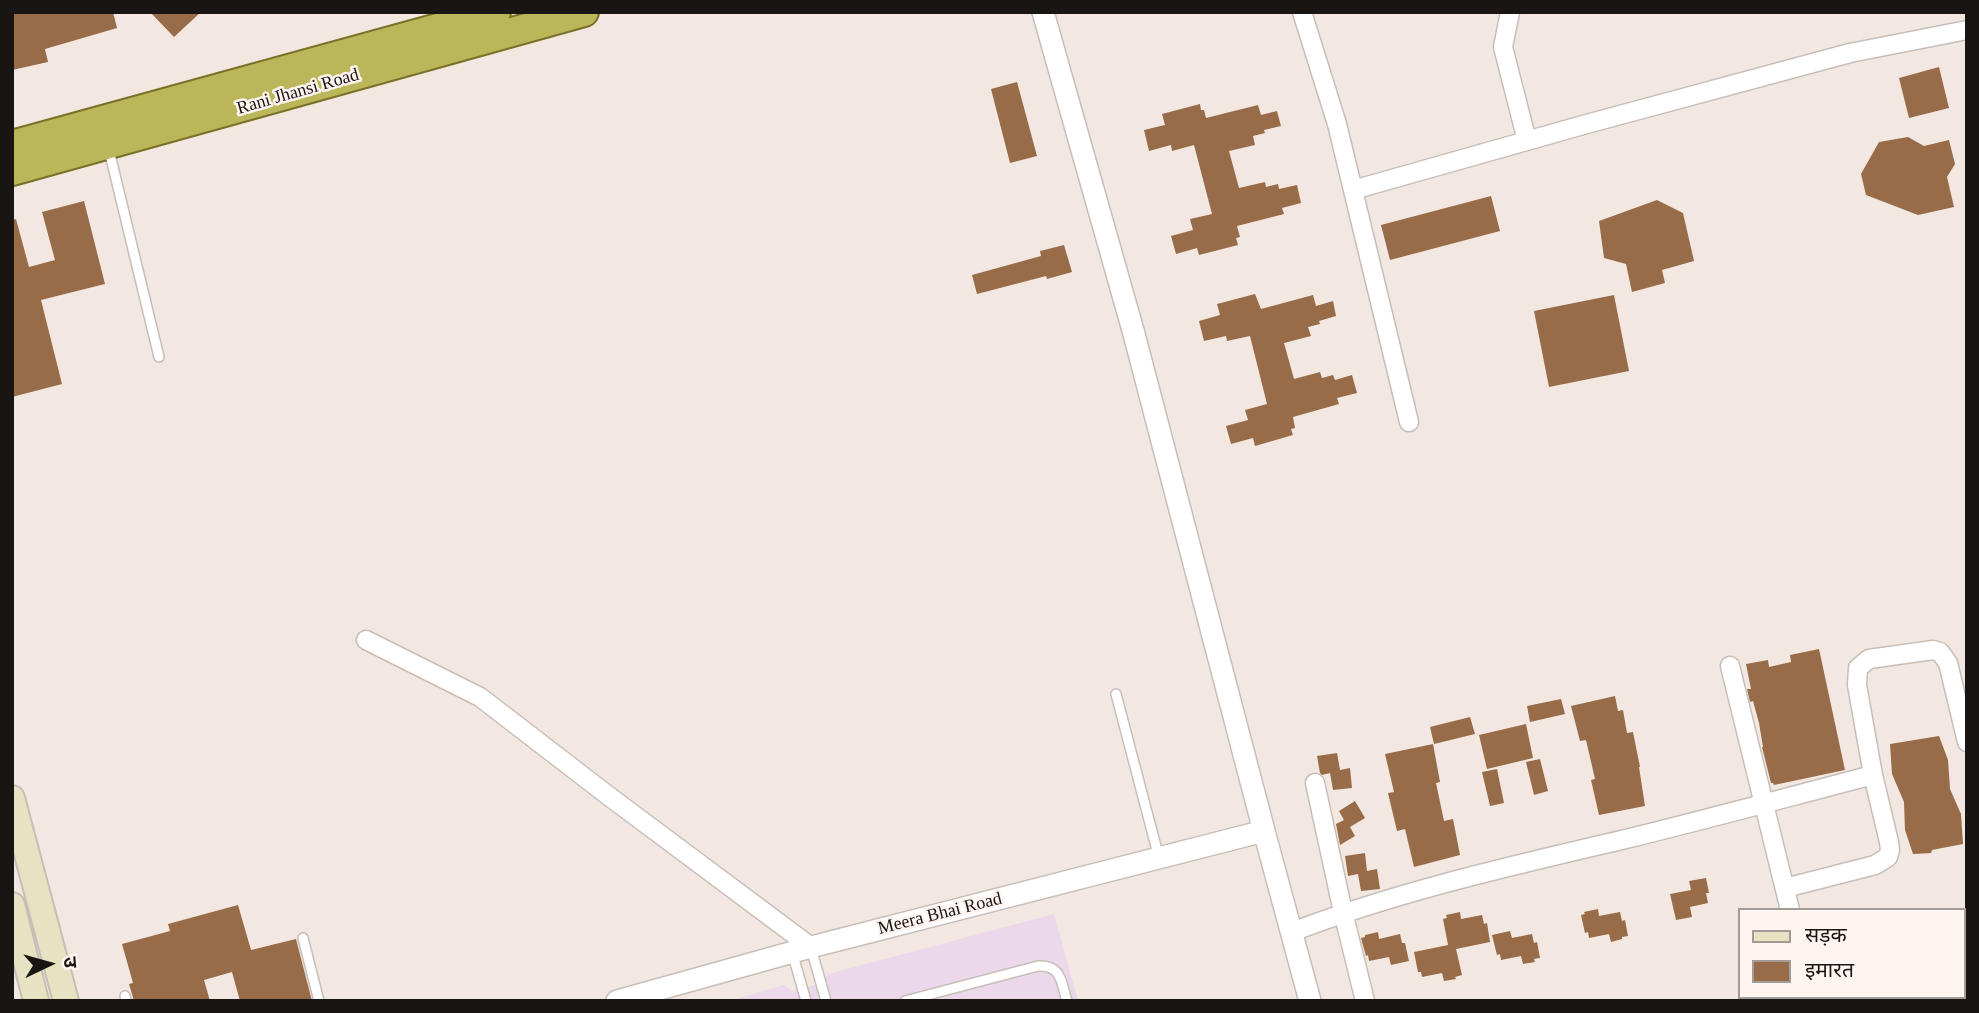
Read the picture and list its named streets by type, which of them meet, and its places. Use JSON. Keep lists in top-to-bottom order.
{
  "streets": {
    "highway": ["Rani Jhansi Road"],
    "street": ["Meera Bhai Road"]
  },
  "legend": ["सड़क", "इमारत"],
  "north": "right"
}
